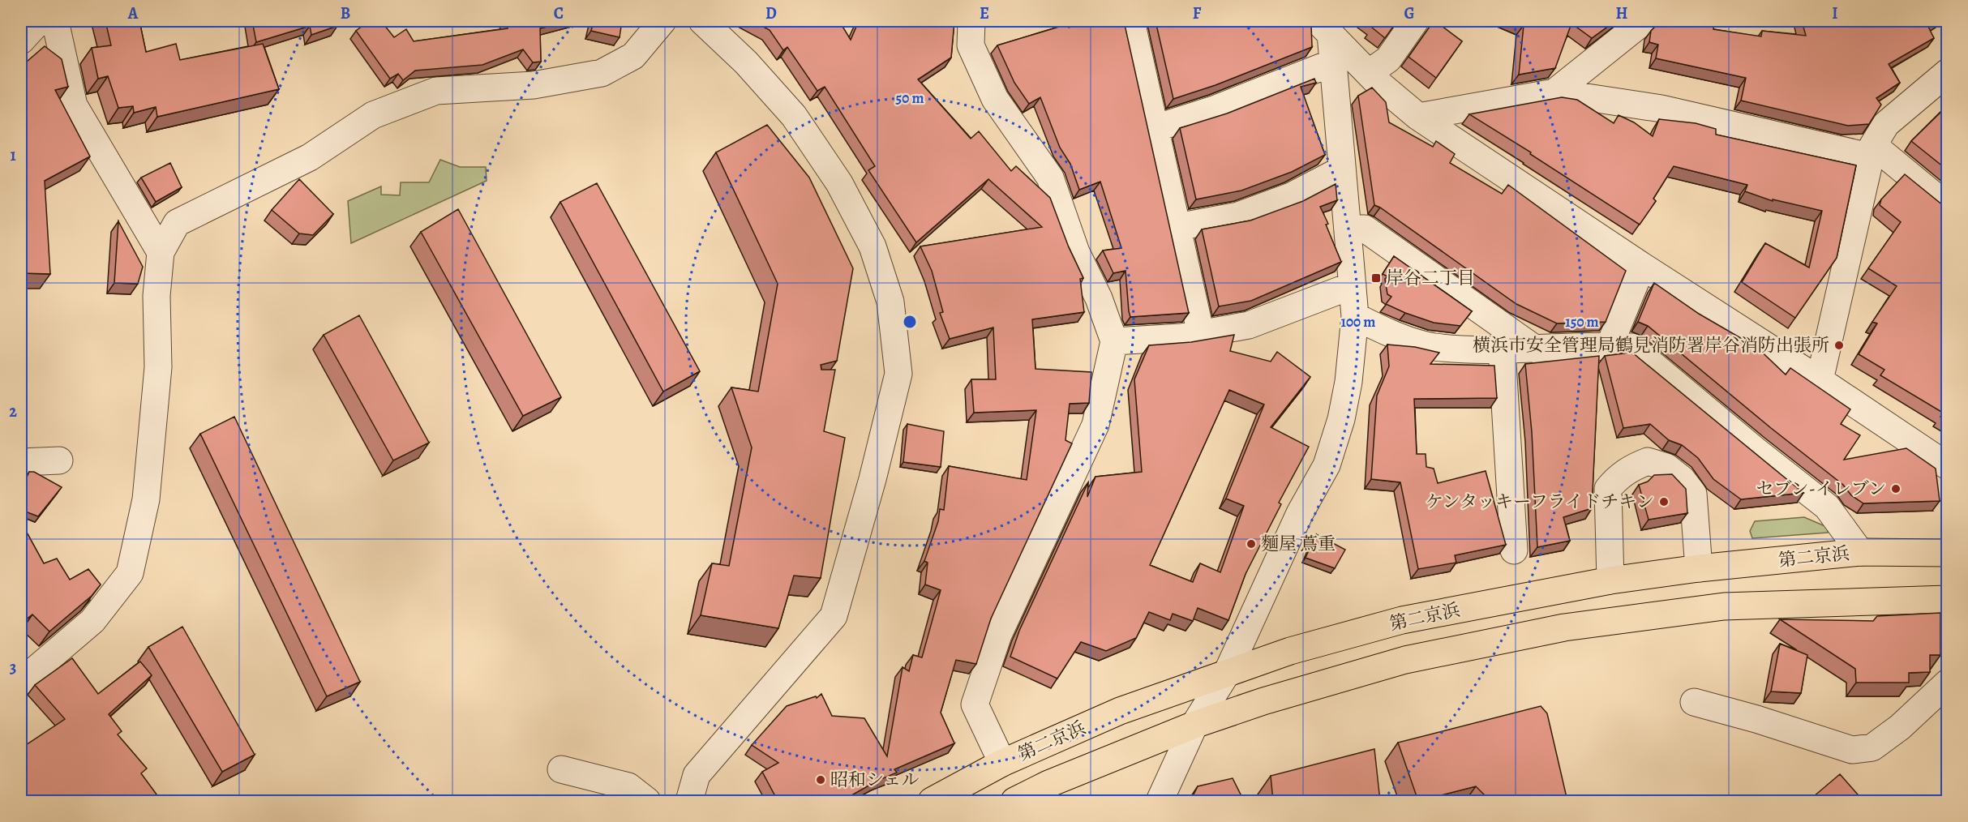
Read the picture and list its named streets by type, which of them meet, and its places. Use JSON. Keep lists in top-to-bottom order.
{
  "streets": {
    "highway": ["第二京浜"]
  },
  "places": {
    "transit": ["岸谷二丁目"],
    "other": [
      "横浜市安全管理局鶴見消防署岸谷消防出張所",
      "セブン-イレブン",
      "ケンタッキーフライドチキン",
      "麵屋 蔦重",
      "昭和シェル"
    ]
  },
  "grid": {
    "columns": [
      "A",
      "B",
      "C",
      "D",
      "E",
      "F",
      "G",
      "H",
      "I"
    ],
    "rows": ["1", "2", "3"]
  },
  "rings": ["50 m", "100 m", "150 m"]
}
